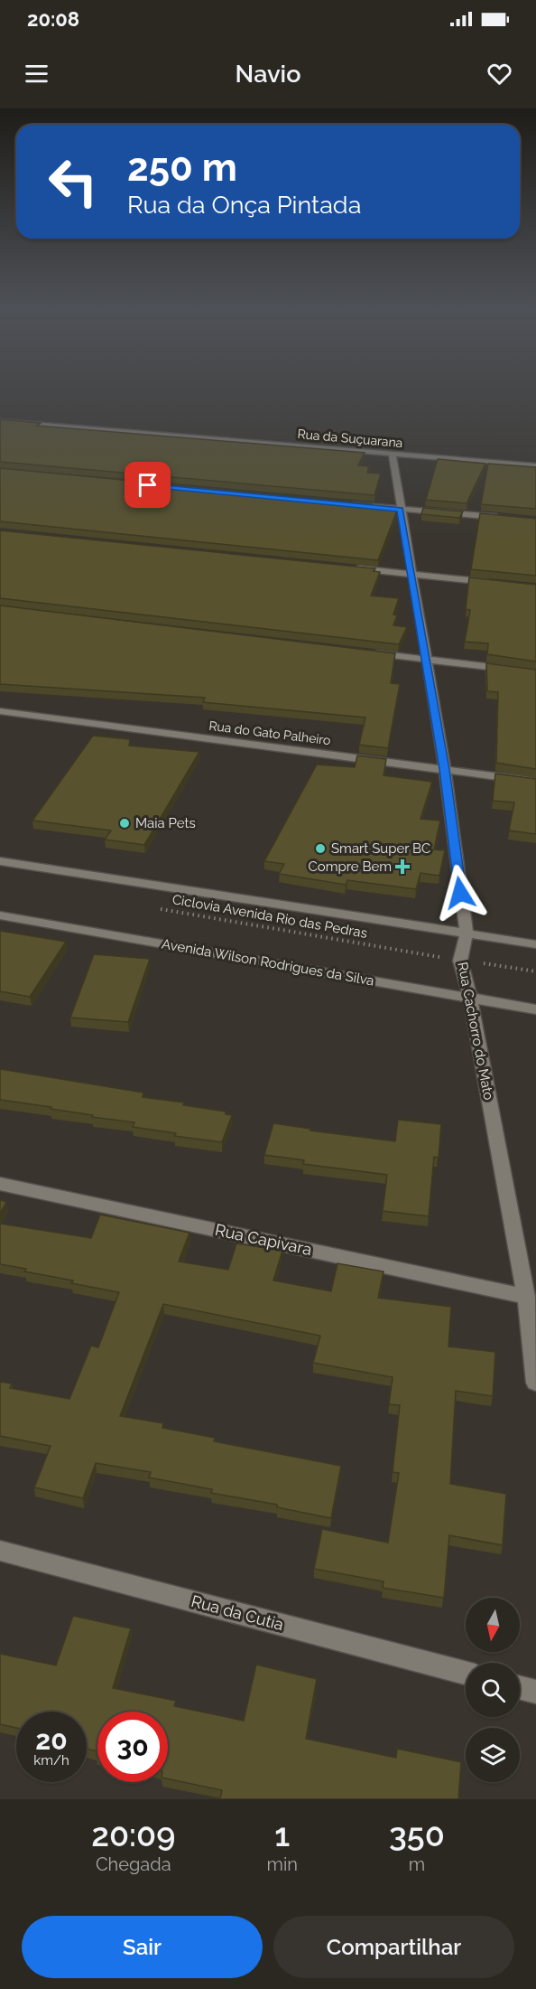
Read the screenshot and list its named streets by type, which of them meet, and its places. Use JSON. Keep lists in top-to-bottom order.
{
  "streets": {
    "street": [
      "Rua da Suçuarana",
      "Rua do Gato Palheiro",
      "Avenida Wilson Rodrigues da Silva",
      "Rua Cachorro do Mato",
      "Rua Capivara",
      "Rua da Cutia"
    ],
    "path": ["Ciclovia Avenida Rio das Pedras"]
  },
  "crossings": [
    ["Rua da Suçuarana", "Rua Cachorro do Mato"],
    ["Rua do Gato Palheiro", "Rua Cachorro do Mato"],
    ["Ciclovia Avenida Rio das Pedras", "Rua Cachorro do Mato"],
    ["Avenida Wilson Rodrigues da Silva", "Rua Cachorro do Mato"],
    ["Rua Cachorro do Mato", "Rua Capivara"]
  ],
  "places": {
    "other": ["Maia Pets", "Smart Super BC"],
    "health": ["Compre Bem"]
  },
  "north": "bottom",
  "page": {
    "status": "20:08",
    "header": "Navio",
    "turn": ["250 m", "Rua da Onça Pintada"],
    "speed": "20 km/h",
    "limit": "30",
    "eta": [
      "20:09",
      "Chegada",
      "1",
      "min",
      "350",
      "m"
    ],
    "buttons": ["Sair", "Compartilhar"]
  }
}
